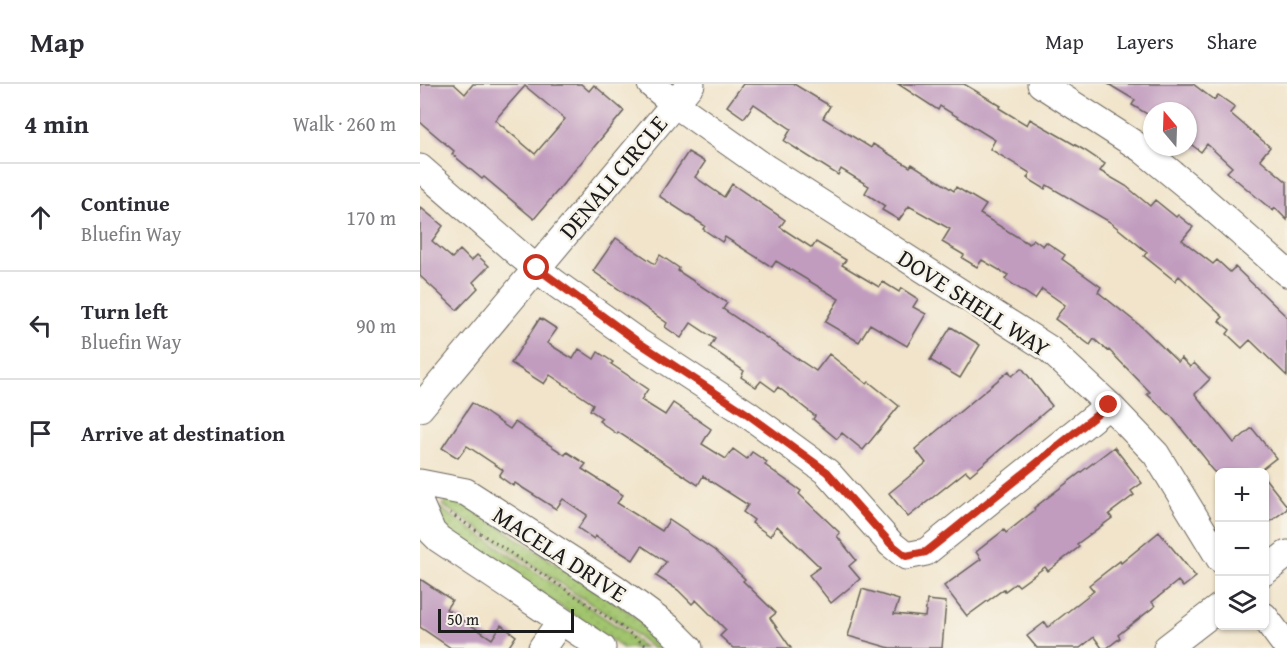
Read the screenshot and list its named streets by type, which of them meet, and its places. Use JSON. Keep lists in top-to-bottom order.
{
  "streets": {
    "street": ["DENALI CIRCLE", "DOVE SHELL WAY", "MACELA DRIVE"]
  },
  "crossings": [
    ["DENALI CIRCLE", "DOVE SHELL WAY"]
  ],
  "scale_bar": "50 m",
  "north": "top",
  "page": {
    "header": "Map",
    "nav": ["Map", "Layers", "Share"],
    "heading": ["4 min", "Walk · 260 m"],
    "list": [
      ["Continue", "Bluefin Way", "170 m"],
      ["Turn left", "Bluefin Way", "90 m"],
      "Arrive at destination"
    ],
    "map_buttons": ["+", "−"],
    "scale": "50 m"
  }
}
